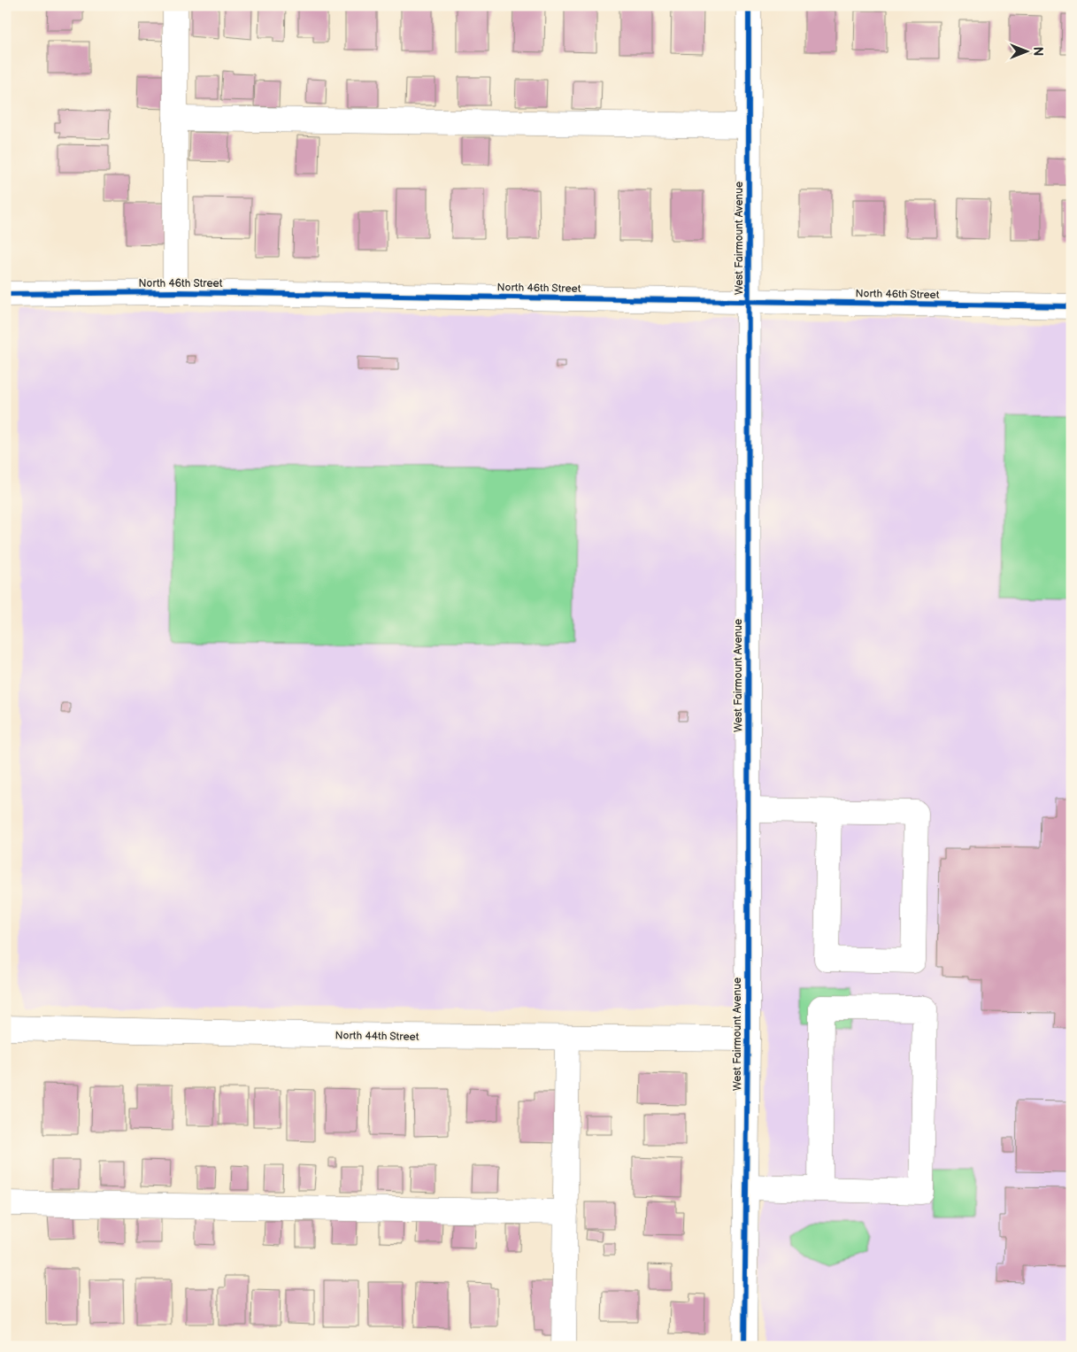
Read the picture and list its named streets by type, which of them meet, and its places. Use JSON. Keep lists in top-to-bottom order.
{
  "streets": {
    "street": ["West Fairmount Avenue", "North 46th Street", "North 44th Street"]
  },
  "crossings": [
    ["West Fairmount Avenue", "North 46th Street"],
    ["West Fairmount Avenue", "North 44th Street"]
  ],
  "north": "right"
}
